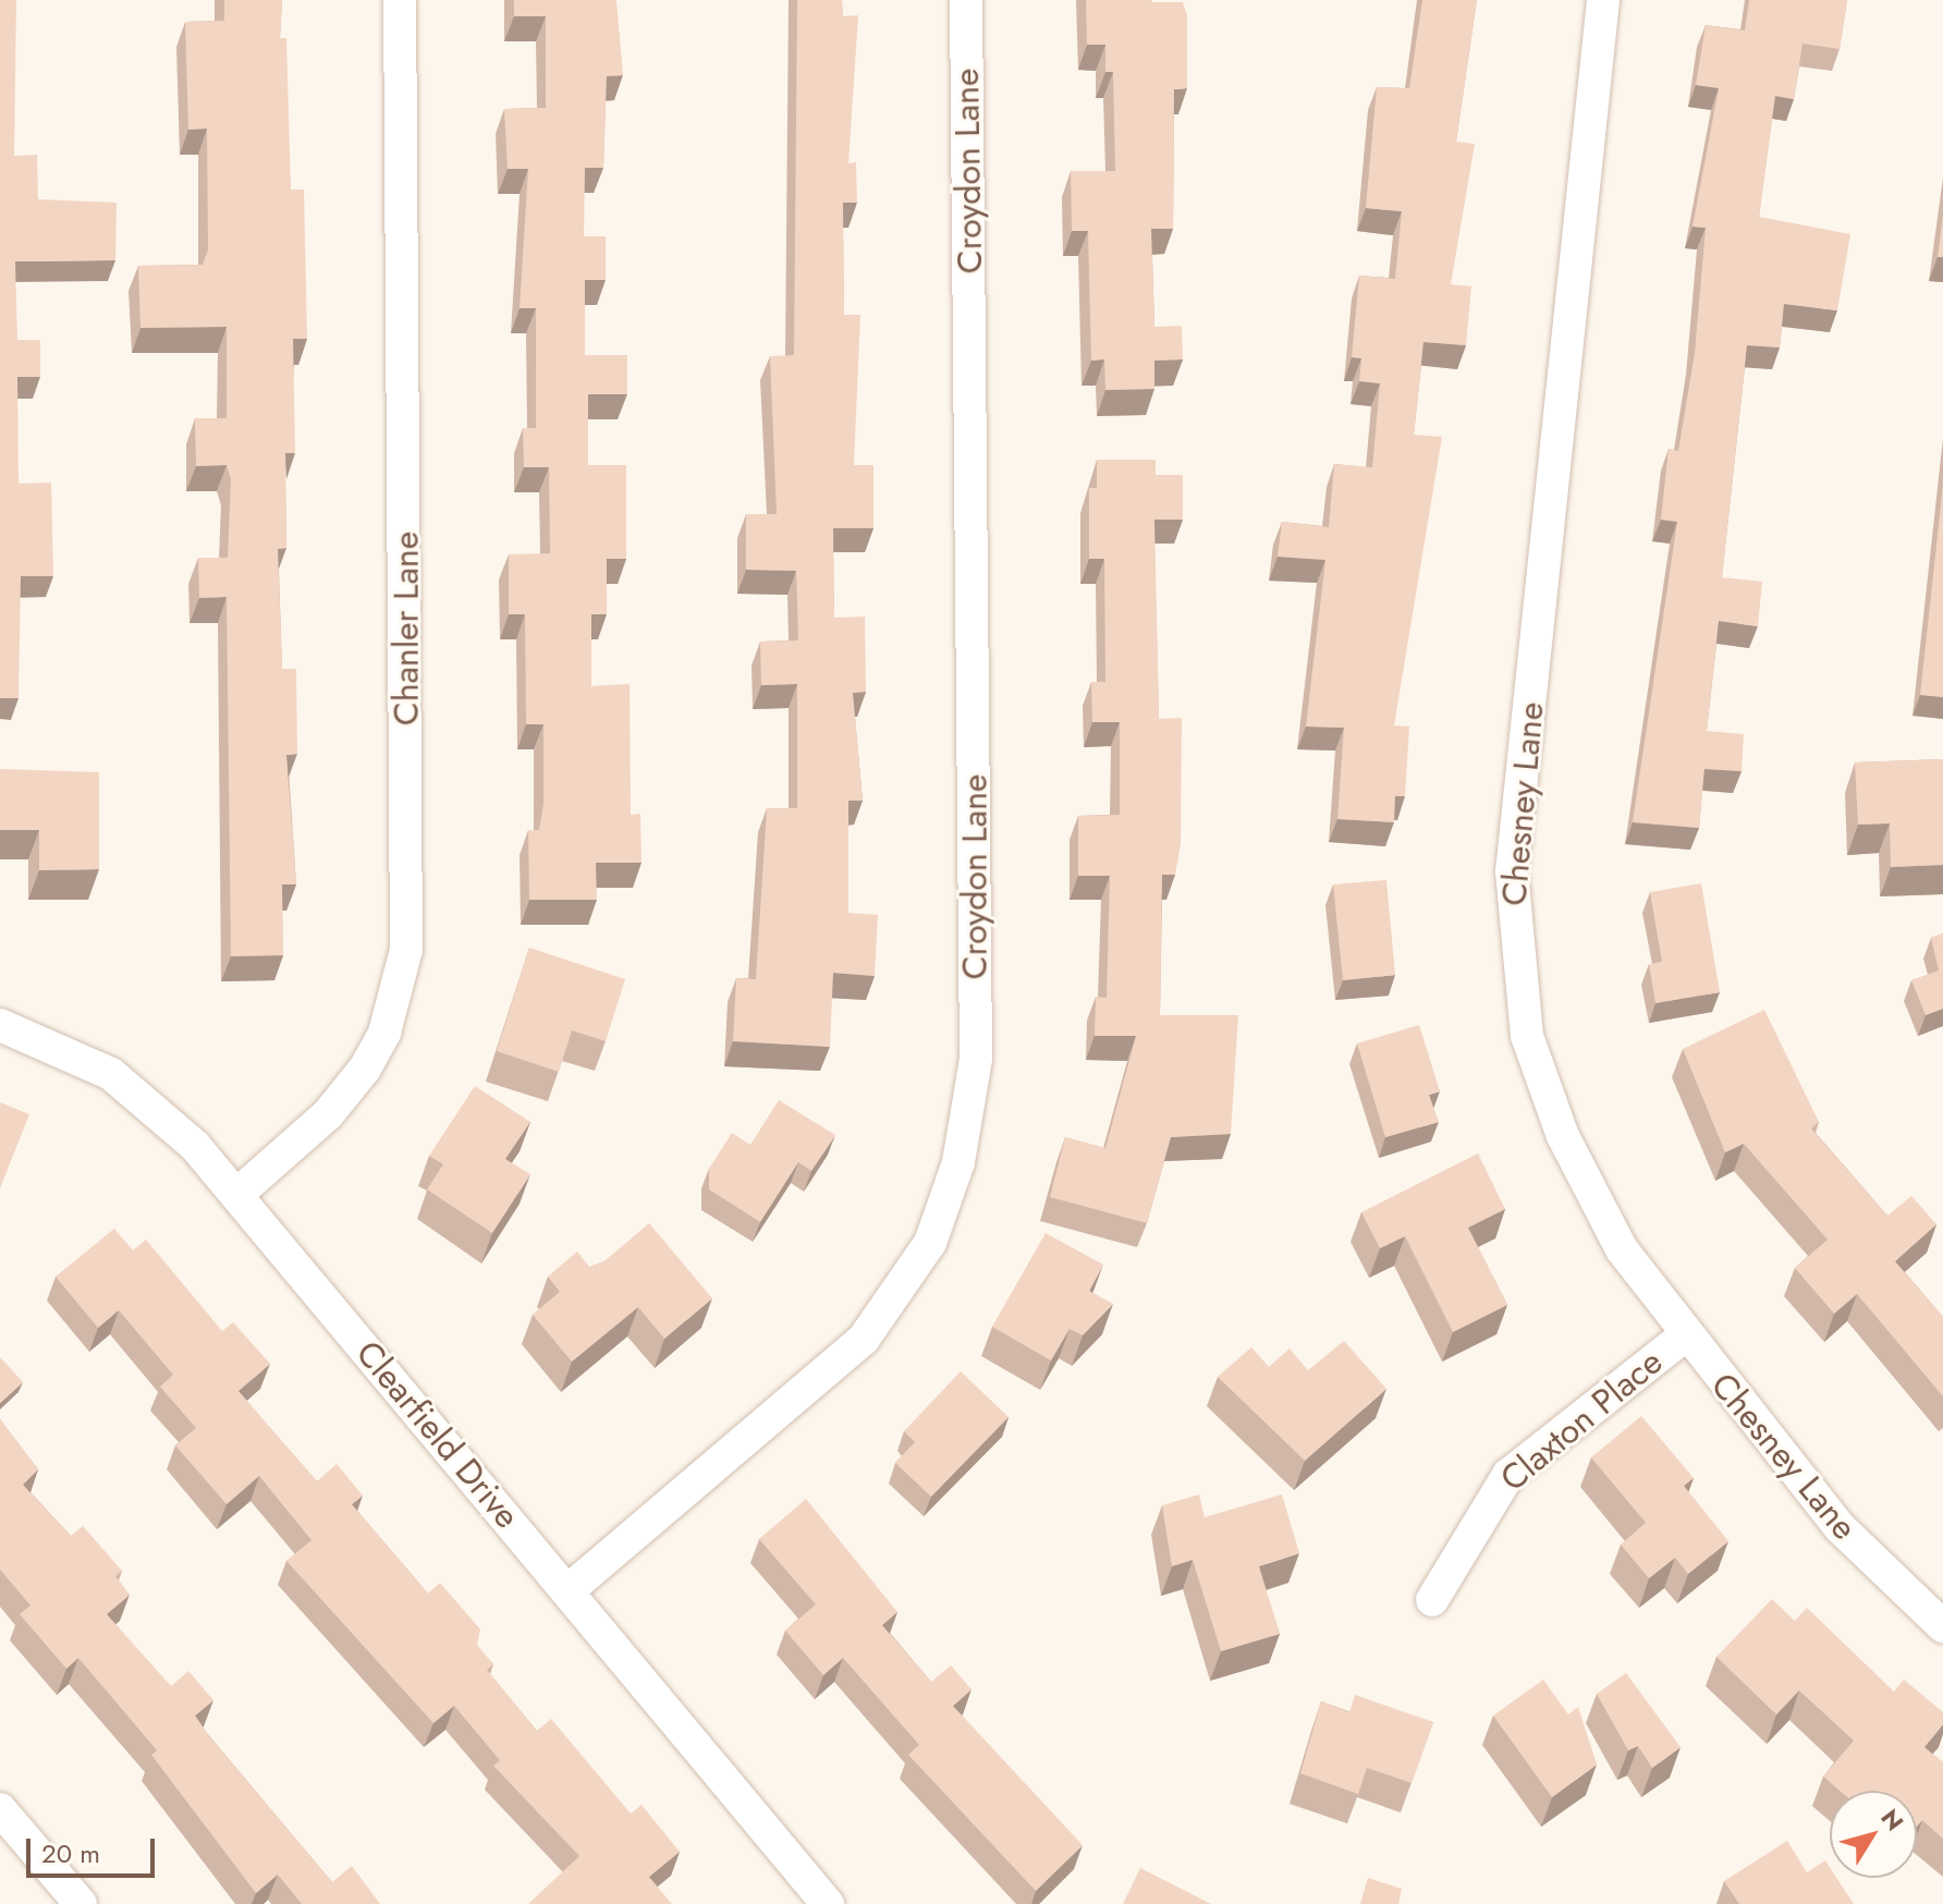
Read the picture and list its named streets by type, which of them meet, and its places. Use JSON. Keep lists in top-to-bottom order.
{
  "streets": {
    "street": [
      "Croydon Lane",
      "Chanler Lane",
      "Chesney Lane",
      "Claxton Place",
      "Clearfield Drive"
    ]
  },
  "crossings": [
    ["Croydon Lane", "Clearfield Drive"],
    ["Chanler Lane", "Clearfield Drive"],
    ["Chesney Lane", "Claxton Place"]
  ],
  "scale_bar": "20 m",
  "north": "top right"
}
